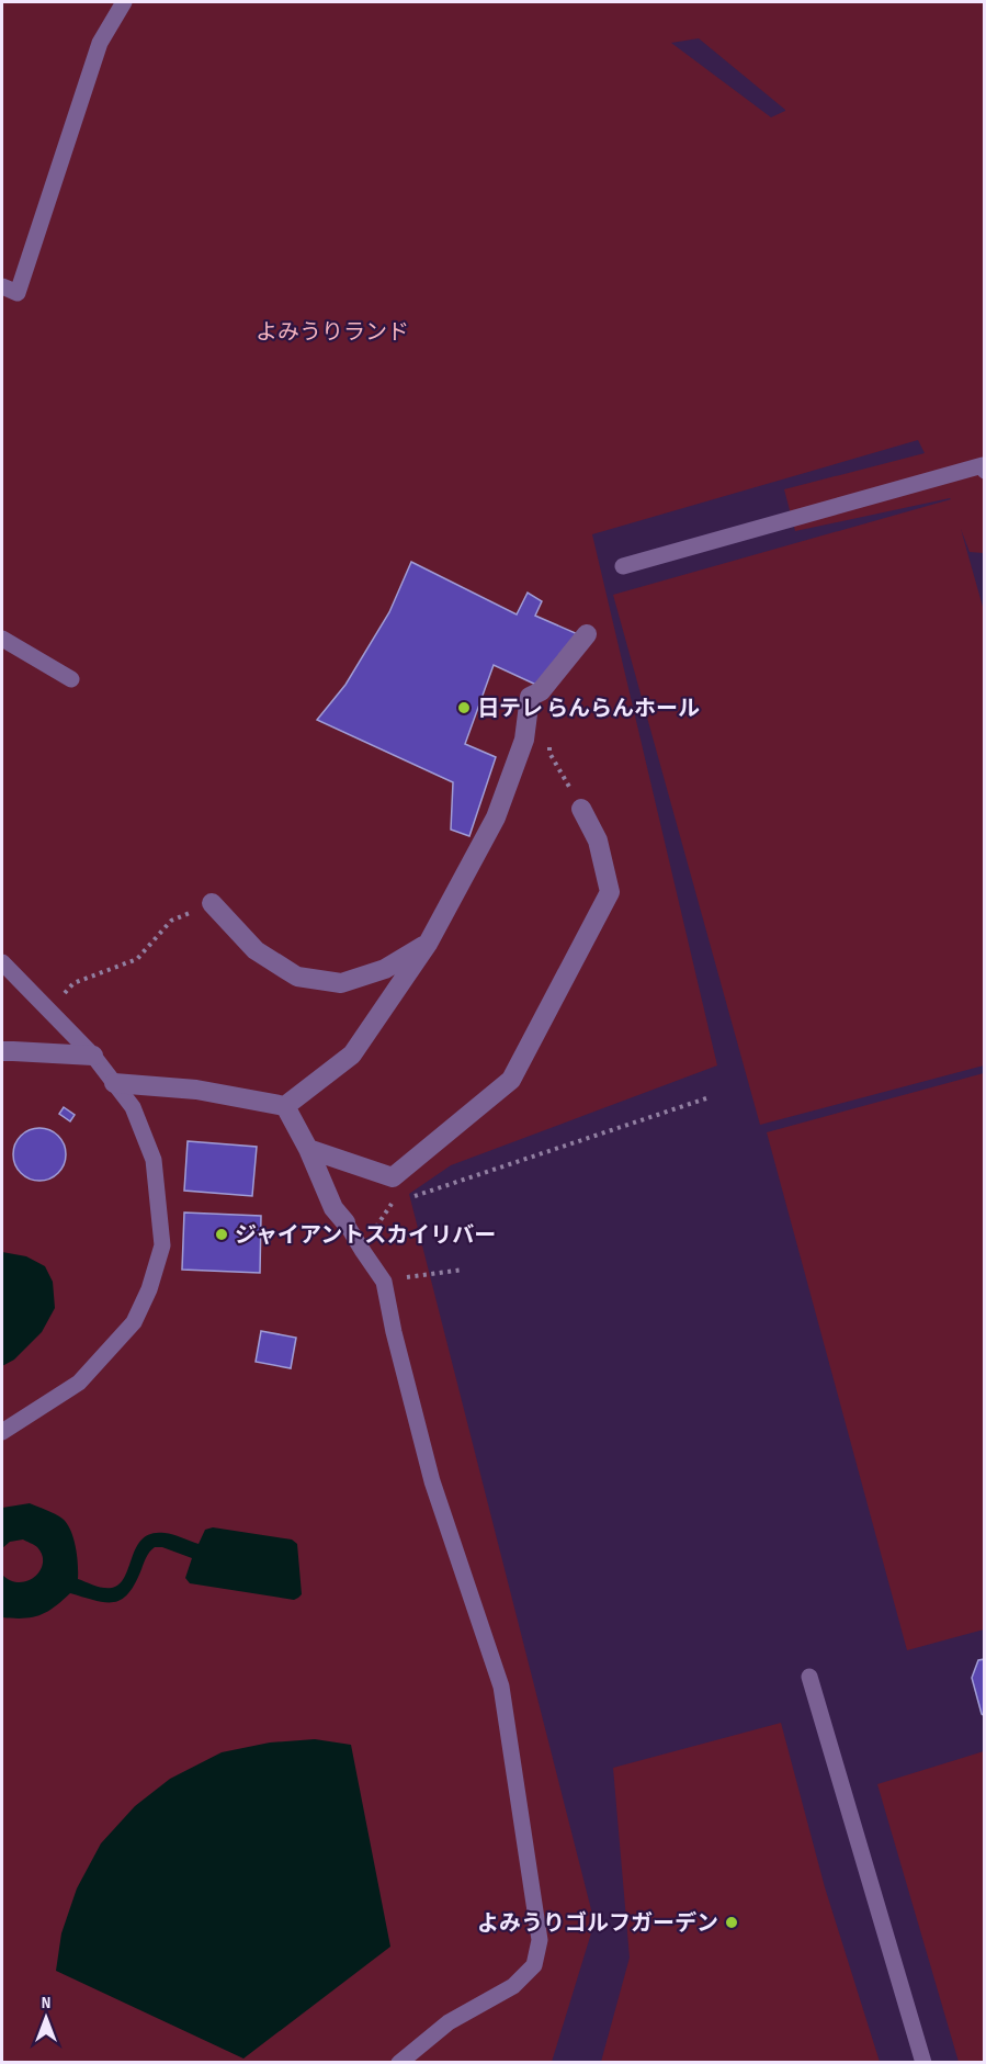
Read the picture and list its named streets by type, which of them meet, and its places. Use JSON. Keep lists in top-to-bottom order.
{
  "parks": ["よみうりランド"],
  "places": ["日テレ らんらんホール", "ジャイアントスカイリバー", "よみうりゴルフガーデン"],
  "north": "top"
}
